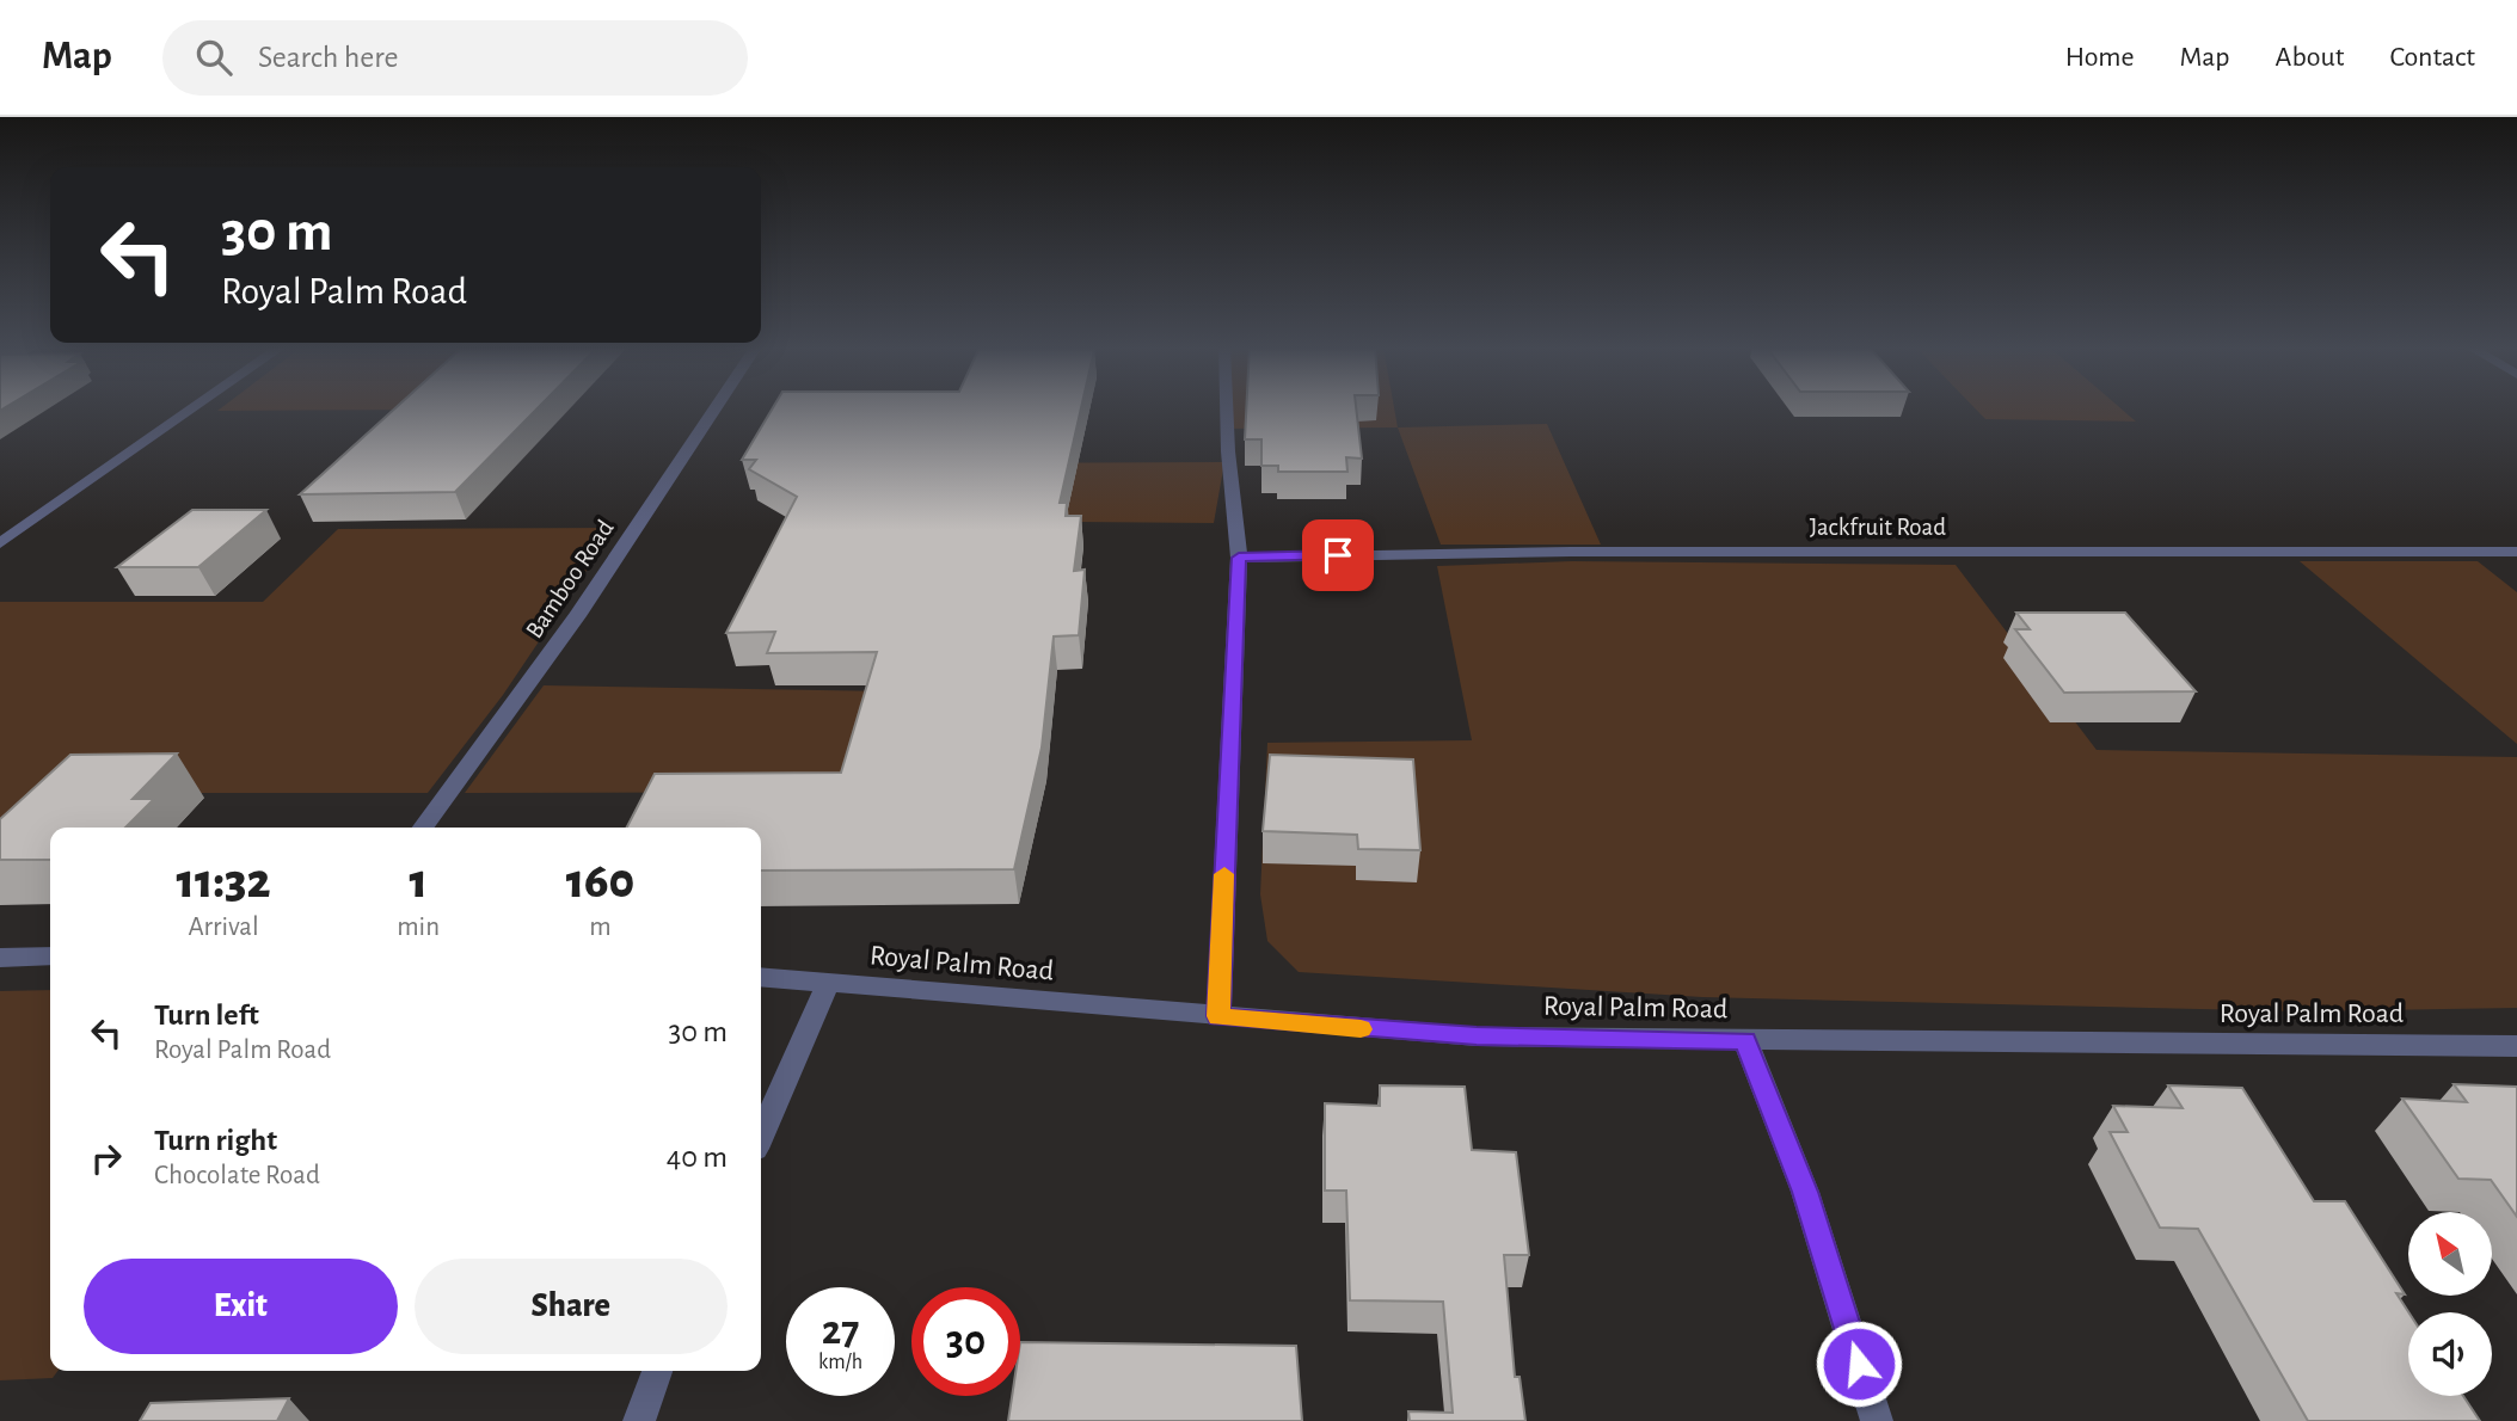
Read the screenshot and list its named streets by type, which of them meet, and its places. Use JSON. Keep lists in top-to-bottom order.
{
  "streets": {
    "street": ["Jackfruit Road", "Bamboo Road", "Royal Palm Road"]
  },
  "north": "top left",
  "page": {
    "header": "Map",
    "search": "Search here",
    "nav": [
      "Home",
      "Map",
      "About",
      "Contact"
    ],
    "turn": ["30 m", "Royal Palm Road"],
    "eta": [
      "11:32",
      "Arrival",
      "1",
      "min",
      "160",
      "m"
    ],
    "list": [
      {
        "name": "Turn left",
        "note": "Royal Palm Road",
        "value": "30 m"
      },
      {
        "name": "Turn right",
        "note": "Chocolate Road",
        "value": "40 m"
      }
    ],
    "buttons": ["Exit", "Share"],
    "speed": "27 km/h",
    "limit": "30"
  }
}
